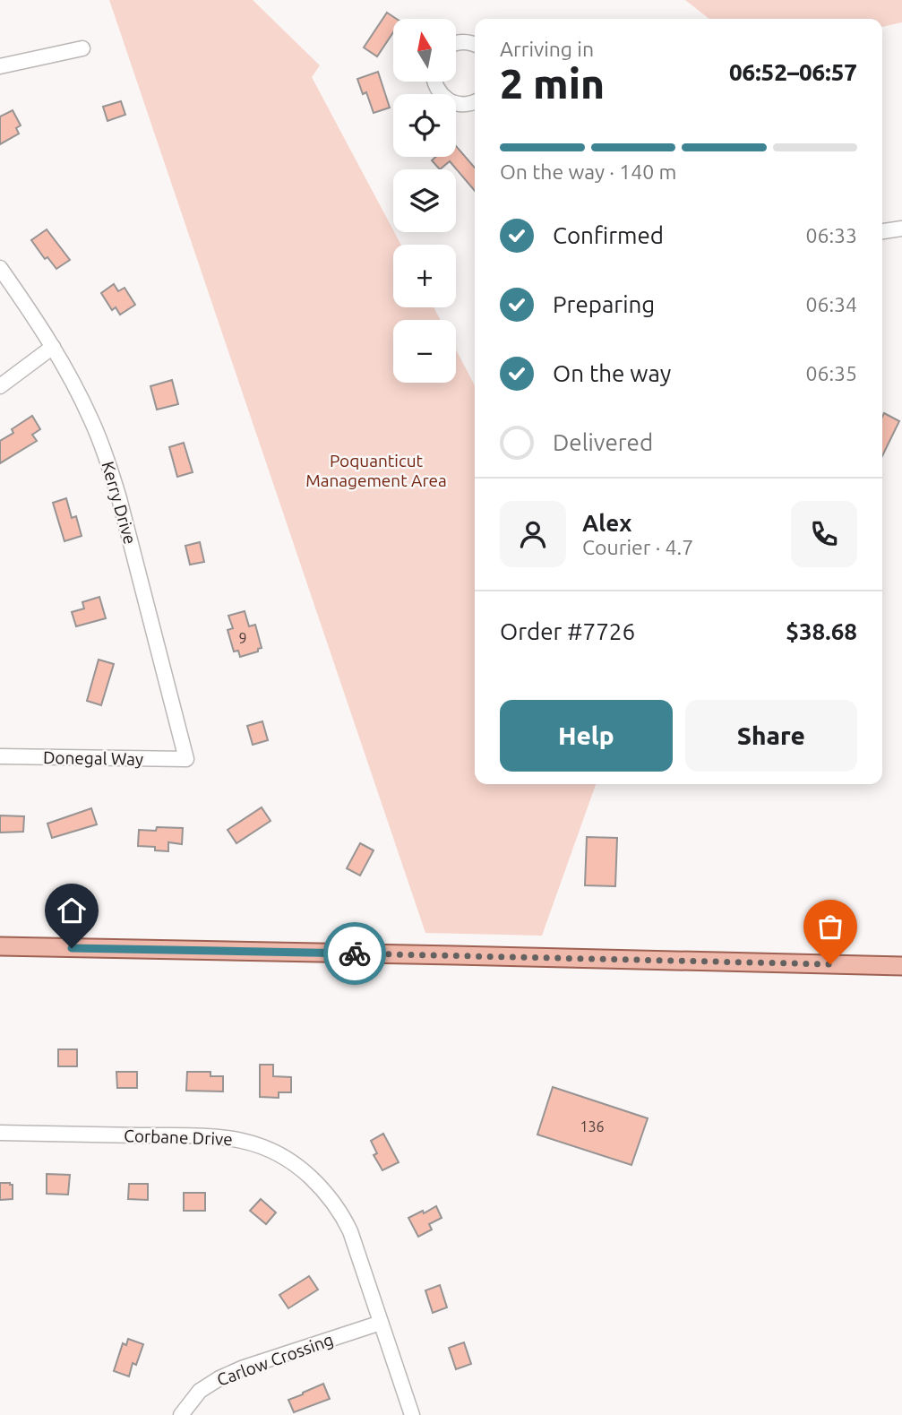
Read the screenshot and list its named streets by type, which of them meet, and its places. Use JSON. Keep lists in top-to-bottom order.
{
  "streets": {
    "street": [
      "Kerry Drive",
      "Donegal Way",
      "Corbane Drive",
      "Carlow Crossing"
    ]
  },
  "crossings": [
    ["Kerry Drive", "Donegal Way"],
    ["Corbane Drive", "Carlow Crossing"]
  ],
  "parks": ["Poquanticut Management Area"],
  "house_numbers": ["9", "136"],
  "north": "top",
  "page": {
    "map_buttons": ["+", "−"],
    "heading": ["2 min", "Arriving in", "06:52–06:57"],
    "panel": [
      "Alex",
      "Courier · 4.7",
      "Order #7726",
      "$38.68"
    ],
    "bar": "On the way · 140 m",
    "list": [
      ["Confirmed", "06:33"],
      ["Preparing", "06:34"],
      ["On the way", "06:35"],
      "Delivered"
    ],
    "buttons": ["Help", "Share"]
  }
}
